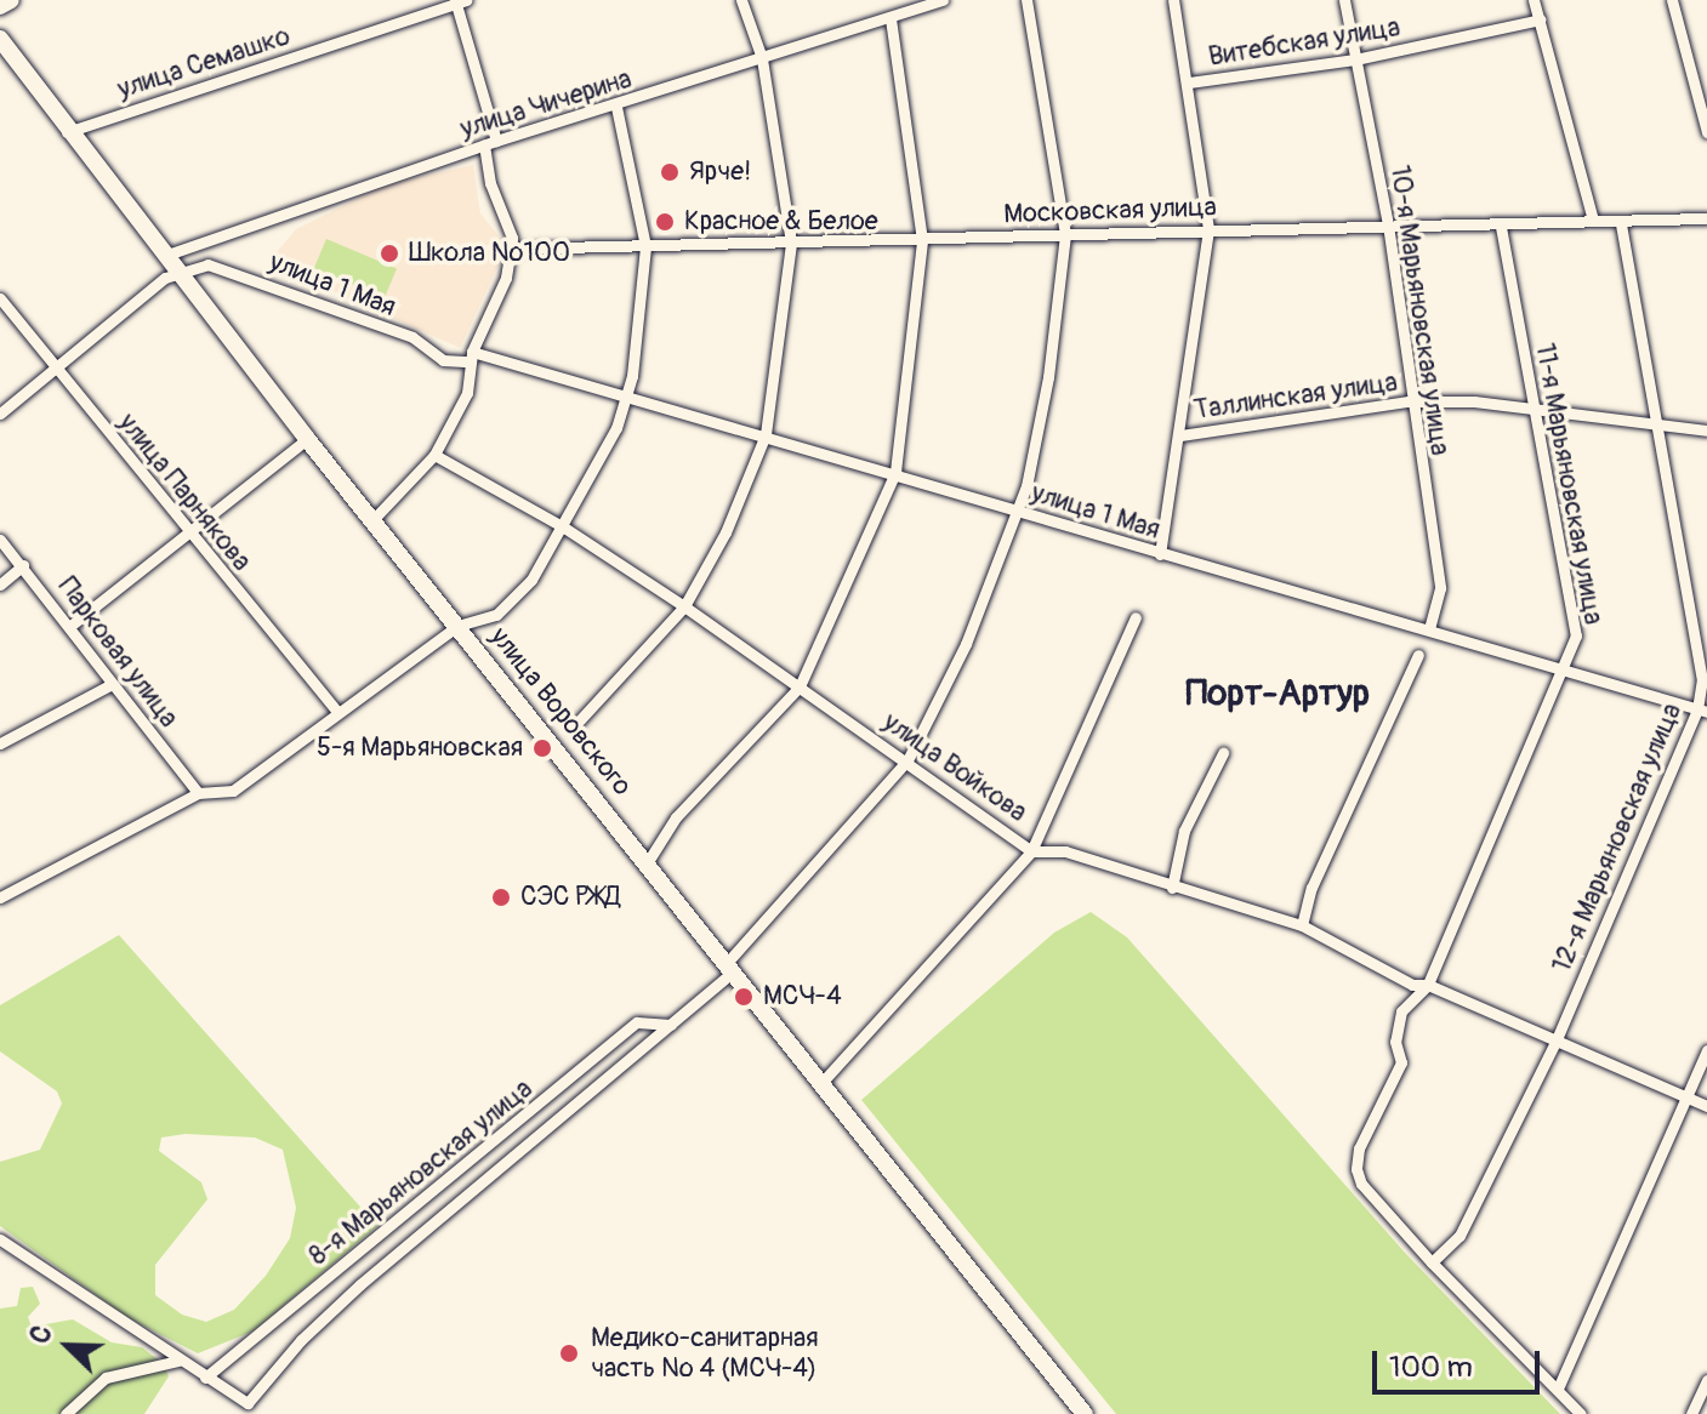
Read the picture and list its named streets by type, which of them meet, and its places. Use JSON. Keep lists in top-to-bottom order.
{
  "streets": {
    "main road": ["улица Воровского"],
    "street": [
      "Витебская улица",
      "улица Семашко",
      "улица Чичерина",
      "Московская улица",
      "улица 1 Мая",
      "10-я Марьяновская улица",
      "Таллинская улица",
      "11-я Марьяновская улица",
      "улица Парнякова",
      "Парковая улица",
      "улица Войкова",
      "12-я Марьяновская улица",
      "8-я Марьяновская улица"
    ]
  },
  "crossings": [
    ["Витебская улица", "10-я Марьяновская улица"],
    ["улица Семашко", "улица Воровского"],
    ["улица Чичерина", "улица 1 Мая"],
    ["улица Чичерина", "улица Воровского"],
    ["Московская улица", "10-я Марьяновская улица"],
    ["Московская улица", "11-я Марьяновская улица"],
    ["Московская улица", "12-я Марьяновская улица"],
    ["Московская улица", "8-я Марьяновская улица"],
    ["улица 1 Мая", "10-я Марьяновская улица"],
    ["улица 1 Мая", "11-я Марьяновская улица"],
    ["улица 1 Мая", "улица Воровского"],
    ["улица 1 Мая", "12-я Марьяновская улица"],
    ["улица 1 Мая", "8-я Марьяновская улица"],
    ["10-я Марьяновская улица", "Таллинская улица"],
    ["Таллинская улица", "11-я Марьяновская улица"],
    ["Таллинская улица", "12-я Марьяновская улица"],
    ["11-я Марьяновская улица", "улица Войкова"],
    ["улица Воровского", "8-я Марьяновская улица"],
    ["улица Войкова", "12-я Марьяновская улица"],
    ["улица Войкова", "8-я Марьяновская улица"]
  ],
  "districts": ["Порт-Артур"],
  "places": [
    "Ярче!",
    "Красное & Белое",
    "Школа №100",
    "5-я Марьяновская",
    "СЭС РЖД",
    "МСЧ-4",
    "Медико-санитарная часть № 4 (МСЧ-4)"
  ],
  "scale_bar": "100 m",
  "north": "top left"
}
